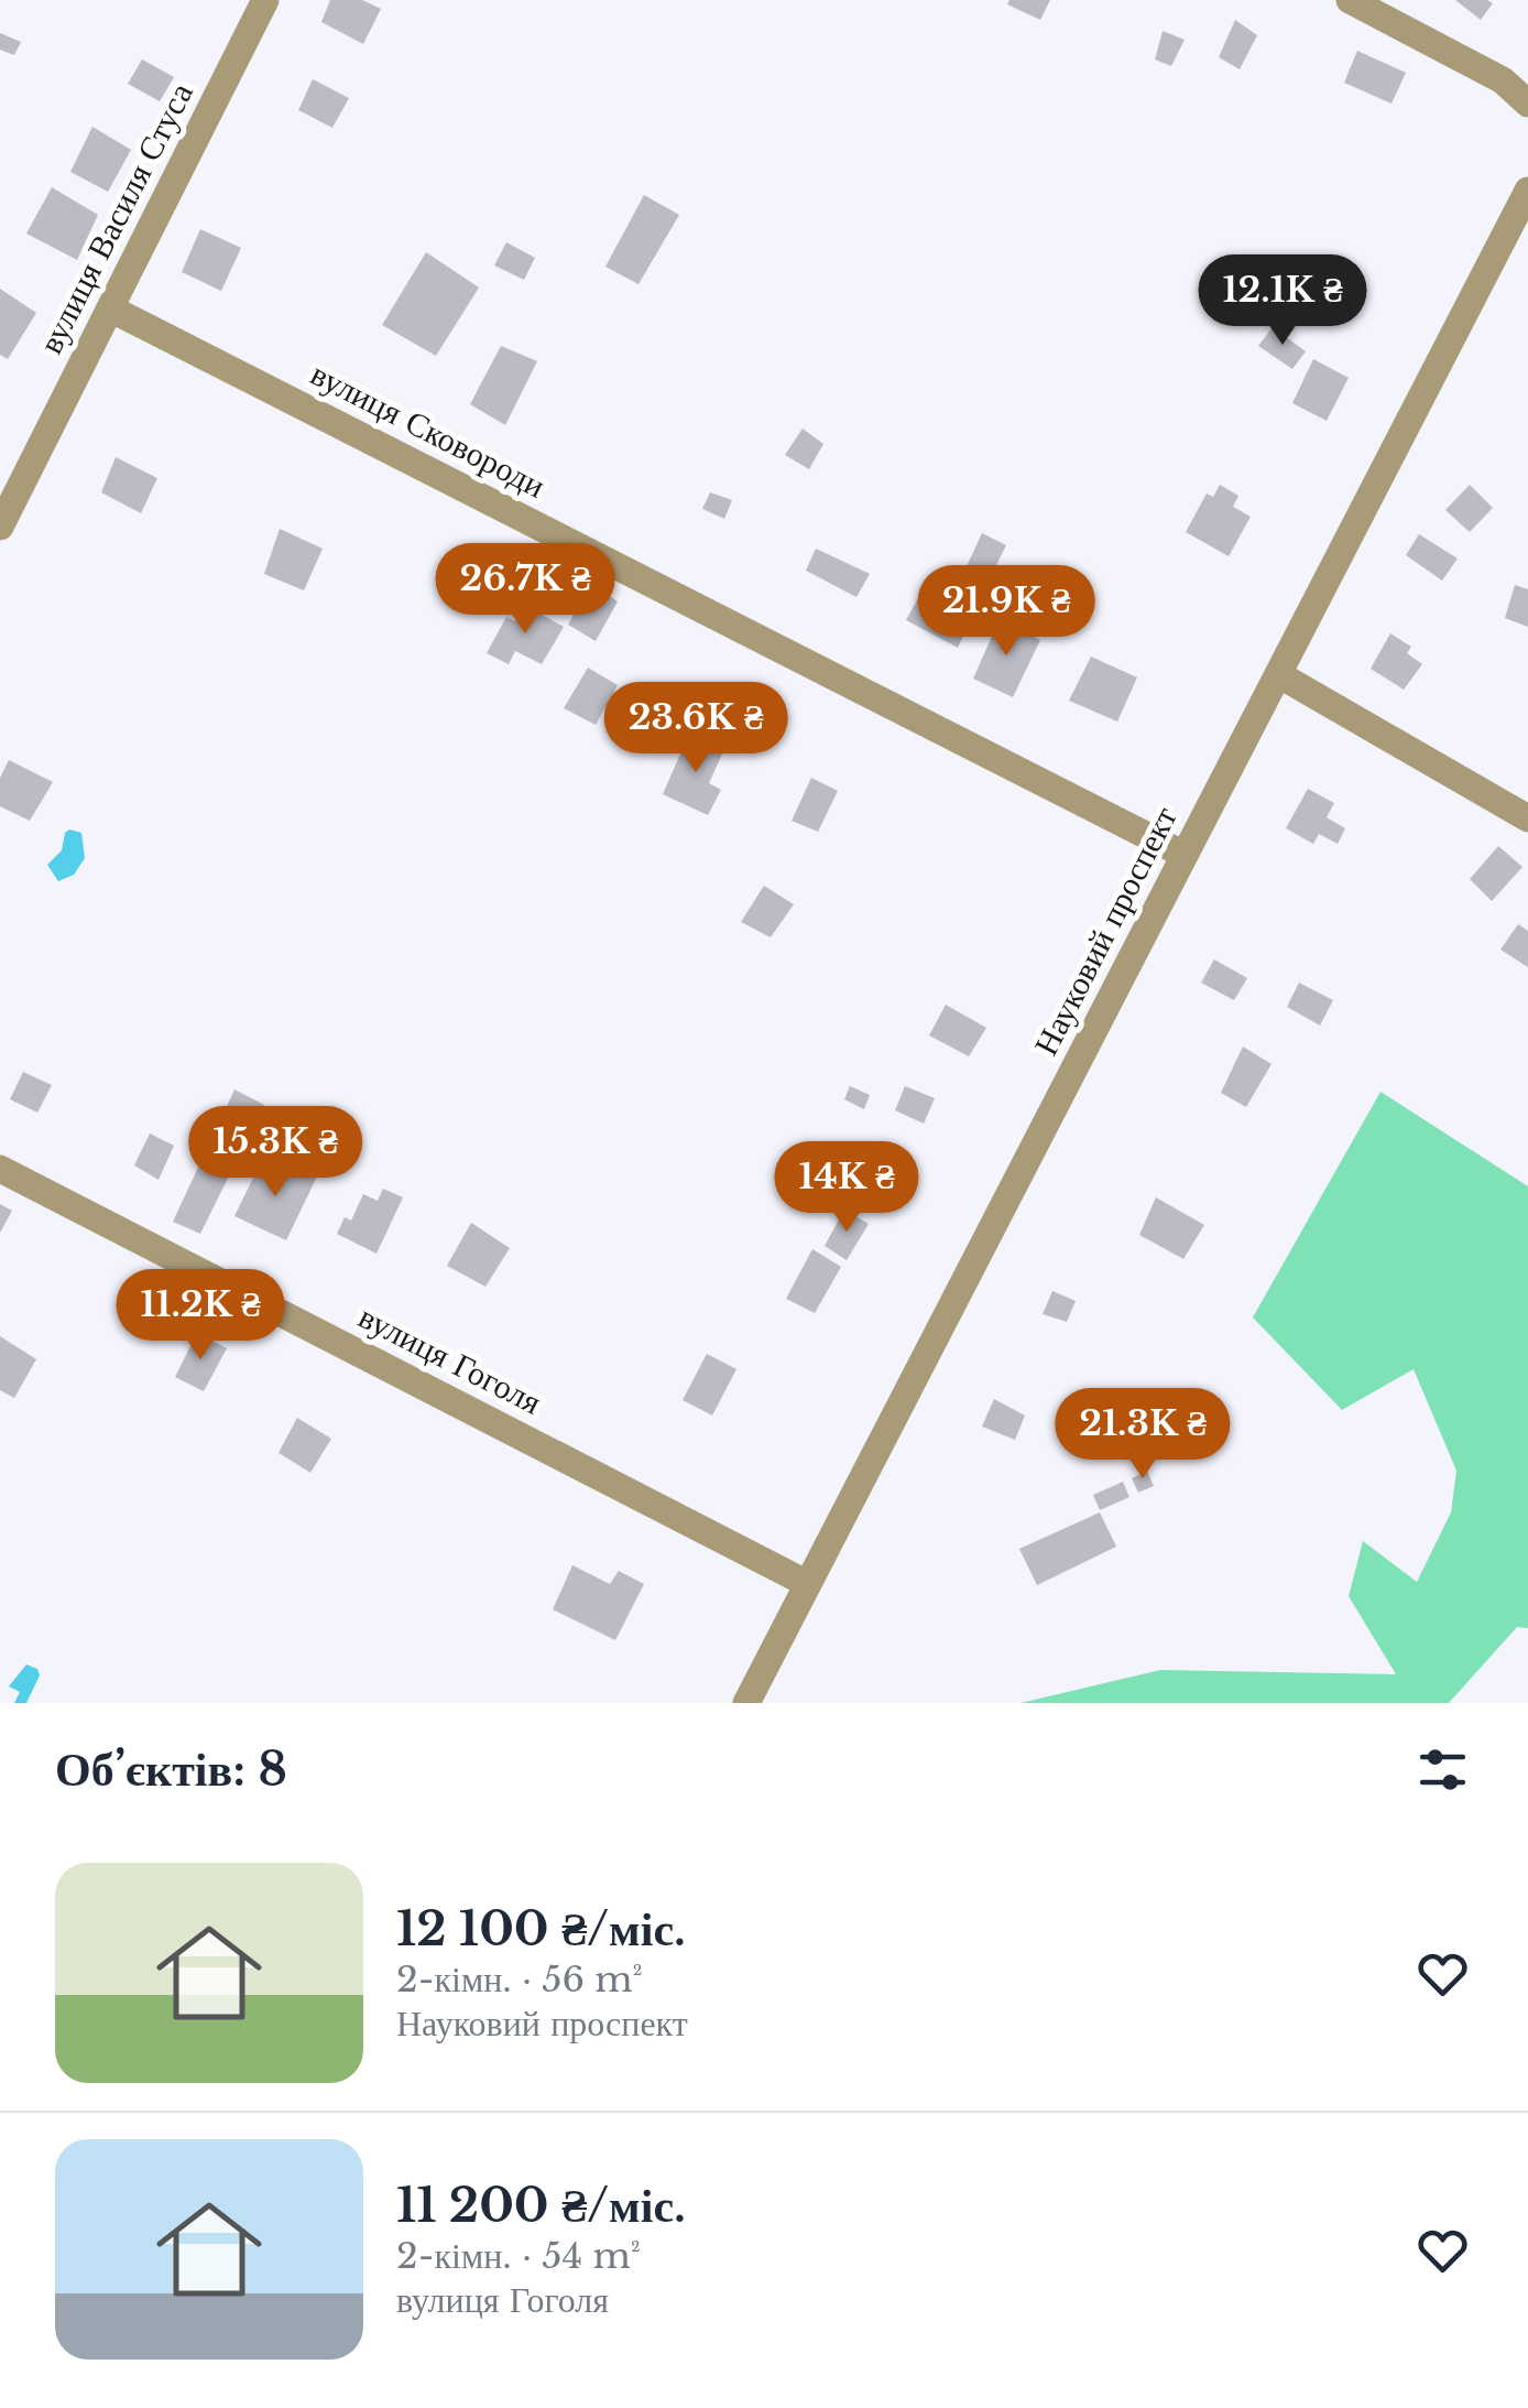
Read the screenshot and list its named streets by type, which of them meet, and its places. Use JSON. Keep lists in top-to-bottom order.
{
  "streets": {
    "street": [
      "вулиця Василя Стуса",
      "вулиця Сковороди",
      "Науковий проспект",
      "вулиця Гоголя"
    ]
  },
  "crossings": [
    ["вулиця Василя Стуса", "вулиця Сковороди"],
    ["вулиця Сковороди", "Науковий проспект"],
    ["Науковий проспект", "вулиця Гоголя"]
  ],
  "page": {
    "price": [
      "12.1K ₴",
      "26.7K ₴",
      "21.9K ₴",
      "23.6K ₴",
      "15.3K ₴",
      "14K ₴",
      "11.2K ₴",
      "21.3K ₴"
    ],
    "heading": "Об’єктів: 8",
    "list": [
      {
        "name": "12 100 ₴/міс.",
        "note": "2-кімн. · 56 m² · Науковий проспект"
      },
      {
        "name": "11 200 ₴/міс.",
        "note": "2-кімн. · 54 m² · вулиця Гоголя"
      }
    ]
  }
}
